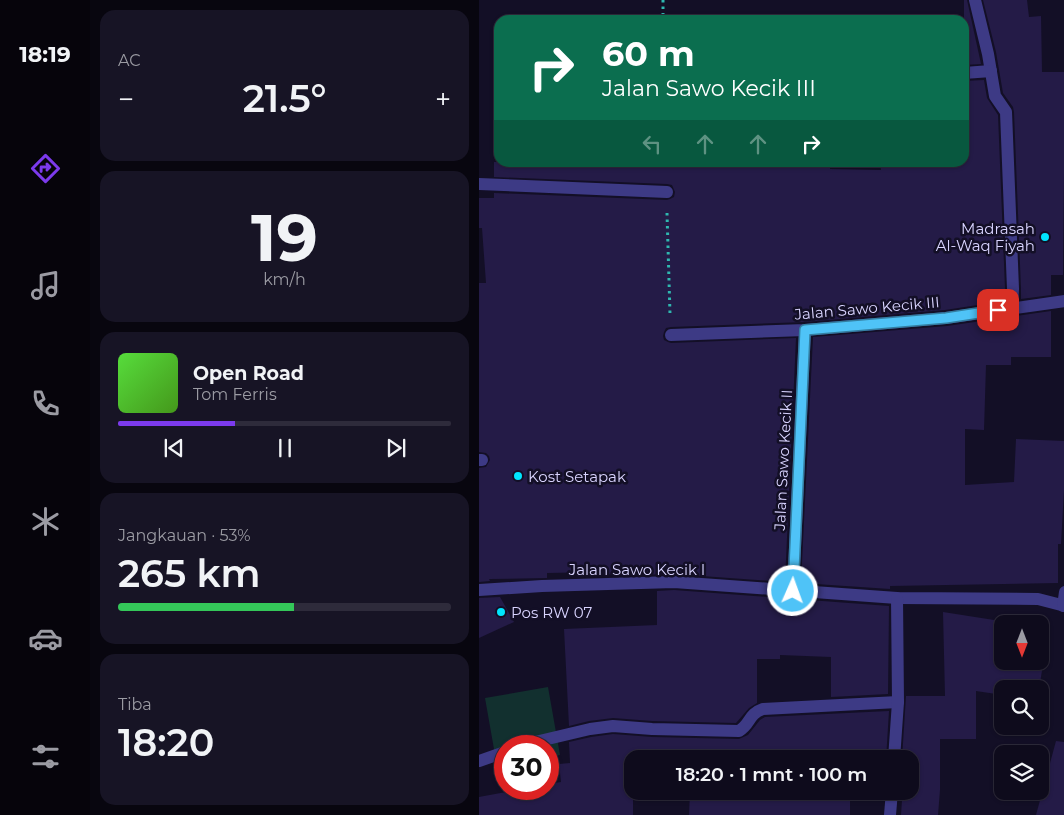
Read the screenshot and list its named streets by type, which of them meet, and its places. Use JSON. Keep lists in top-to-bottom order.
{
  "streets": {
    "street": ["Jalan Sawo Kecik III", "Jalan Sawo Kecik II", "Jalan Sawo Kecik I"]
  },
  "crossings": [
    ["Jalan Sawo Kecik III", "Jalan Sawo Kecik II"],
    ["Jalan Sawo Kecik II", "Jalan Sawo Kecik I"]
  ],
  "places": ["Madrasah Al-Waq Fiyah", "Kost Setapak", "Pos RW 07"],
  "north": "bottom",
  "page": {
    "tabs": "18:19",
    "tile": [
      "AC",
      ["19", "km/h"],
      ["Jangkauan · 53%", "265 km"],
      ["Tiba", "18:20"]
    ],
    "turn": ["60 m", "Jalan Sawo Kecik III"],
    "heat": ["−", "21.5°", "+"],
    "song": ["Open Road", "Tom Ferris"],
    "limit": "30",
    "trip": "18:20 · 1 mnt · 100 m"
  }
}
